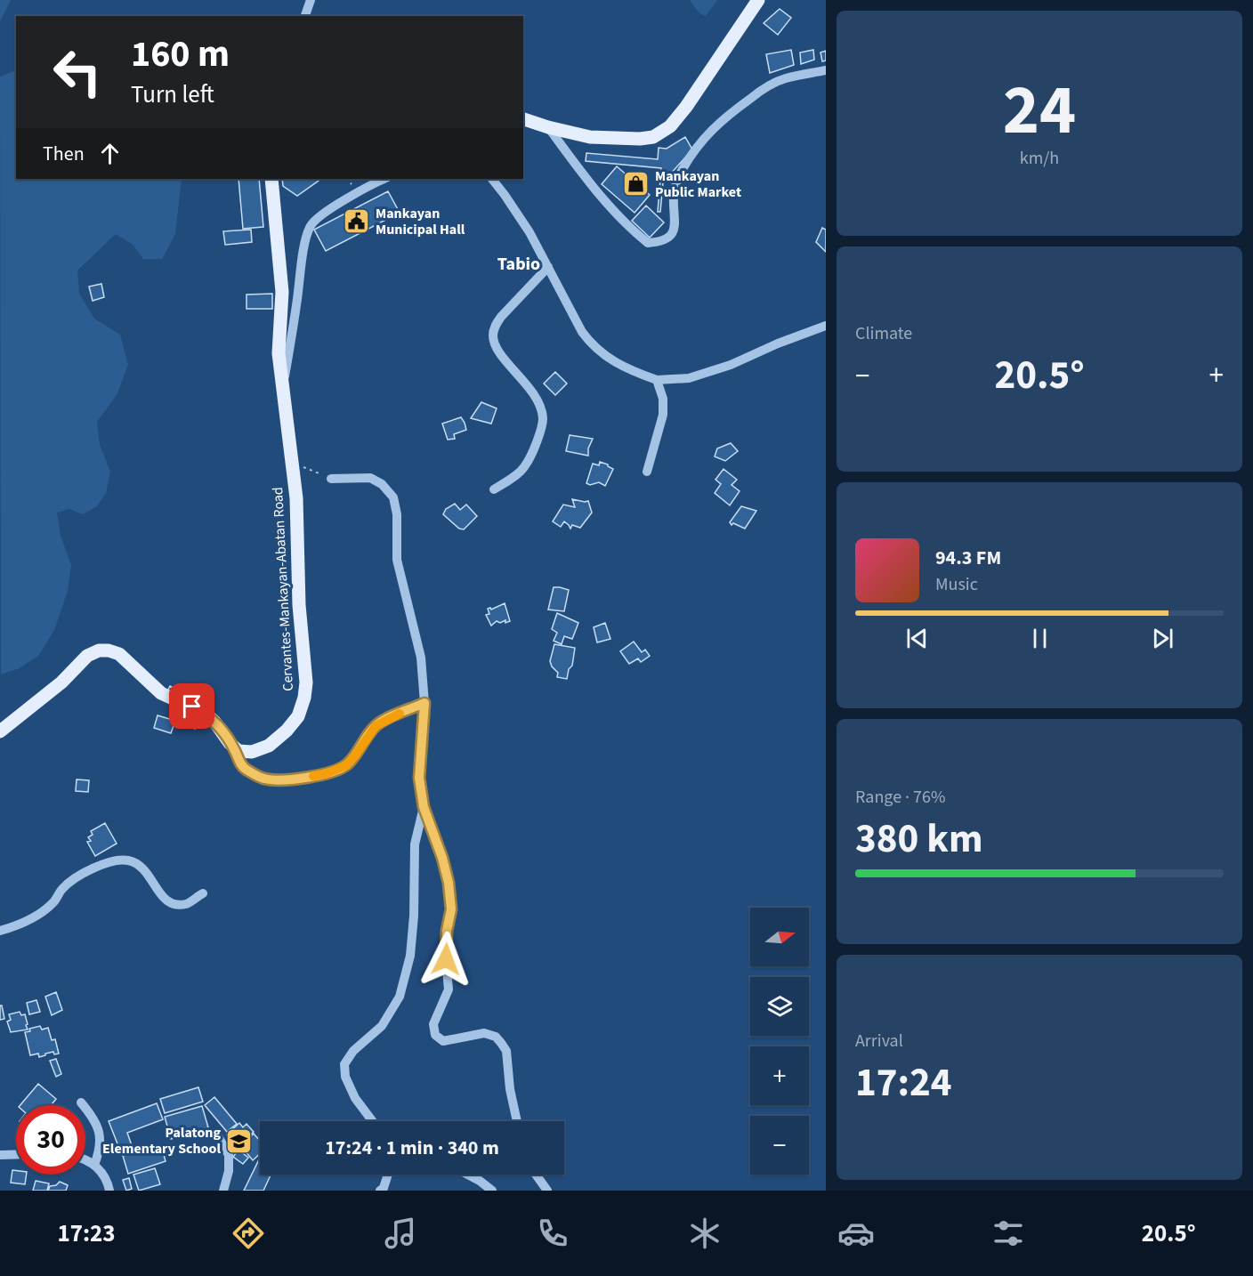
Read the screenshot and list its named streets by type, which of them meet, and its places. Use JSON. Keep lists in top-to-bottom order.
{
  "streets": {
    "main road": ["Cervantes-Mankayan-Abatan Road"]
  },
  "districts": ["Tabio"],
  "places": {
    "shop": ["Mankayan Public Market"],
    "public building": ["Mankayan Municipal Hall"],
    "school or university": ["Palatong Elementary School"]
  },
  "north": "right",
  "page": {
    "tile": [
      ["24", "km/h"],
      "Climate",
      ["Range · 76%", "380 km"],
      ["Arrival", "17:24"]
    ],
    "turn": ["160 m", "Turn left"],
    "then": "Then",
    "heat": ["−", "20.5°", "+"],
    "song": ["94.3 FM", "Music"],
    "map_buttons": ["+", "−"],
    "limit": "30",
    "trip": "17:24 · 1 min · 340 m",
    "tabs": ["17:23", "20.5°"]
  }
}
